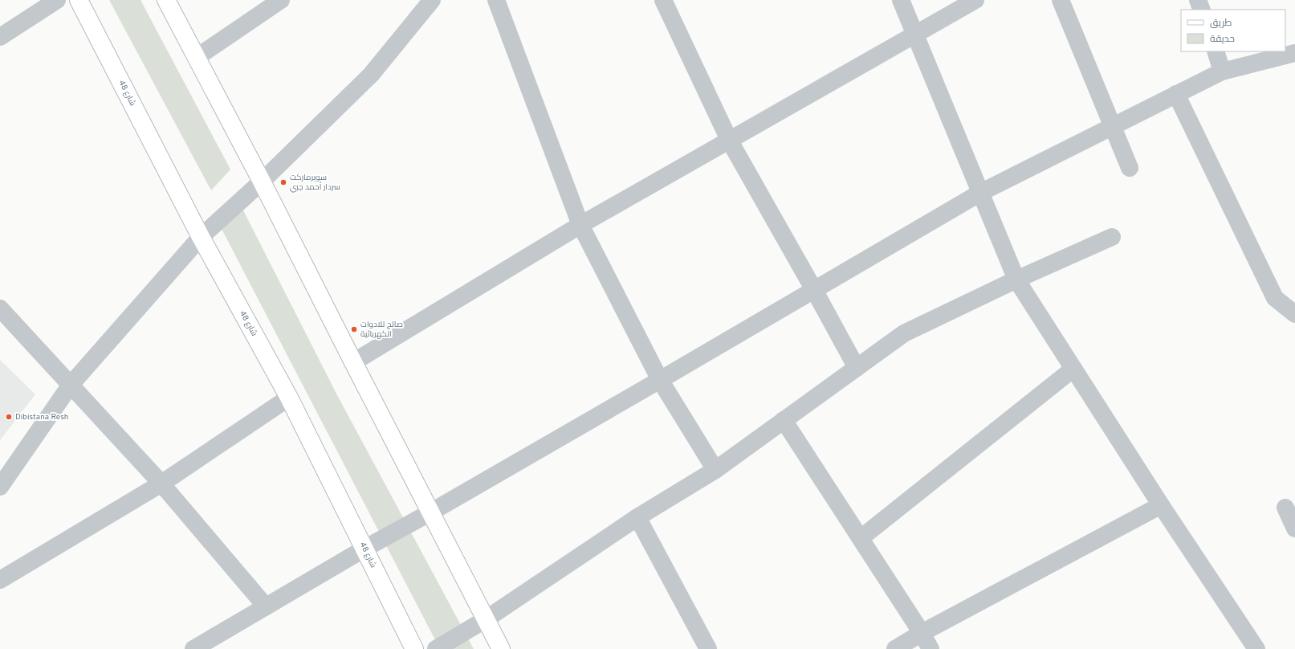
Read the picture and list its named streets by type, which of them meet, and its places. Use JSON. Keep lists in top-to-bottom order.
{
  "streets": {
    "main road": ["48 شارع"]
  },
  "places": ["سوبرماركت سردار أحمد جبي", "صالح للادوات الكهربائية", "Dibistana Resh"],
  "legend": ["طريق", "حديقة"]
}
